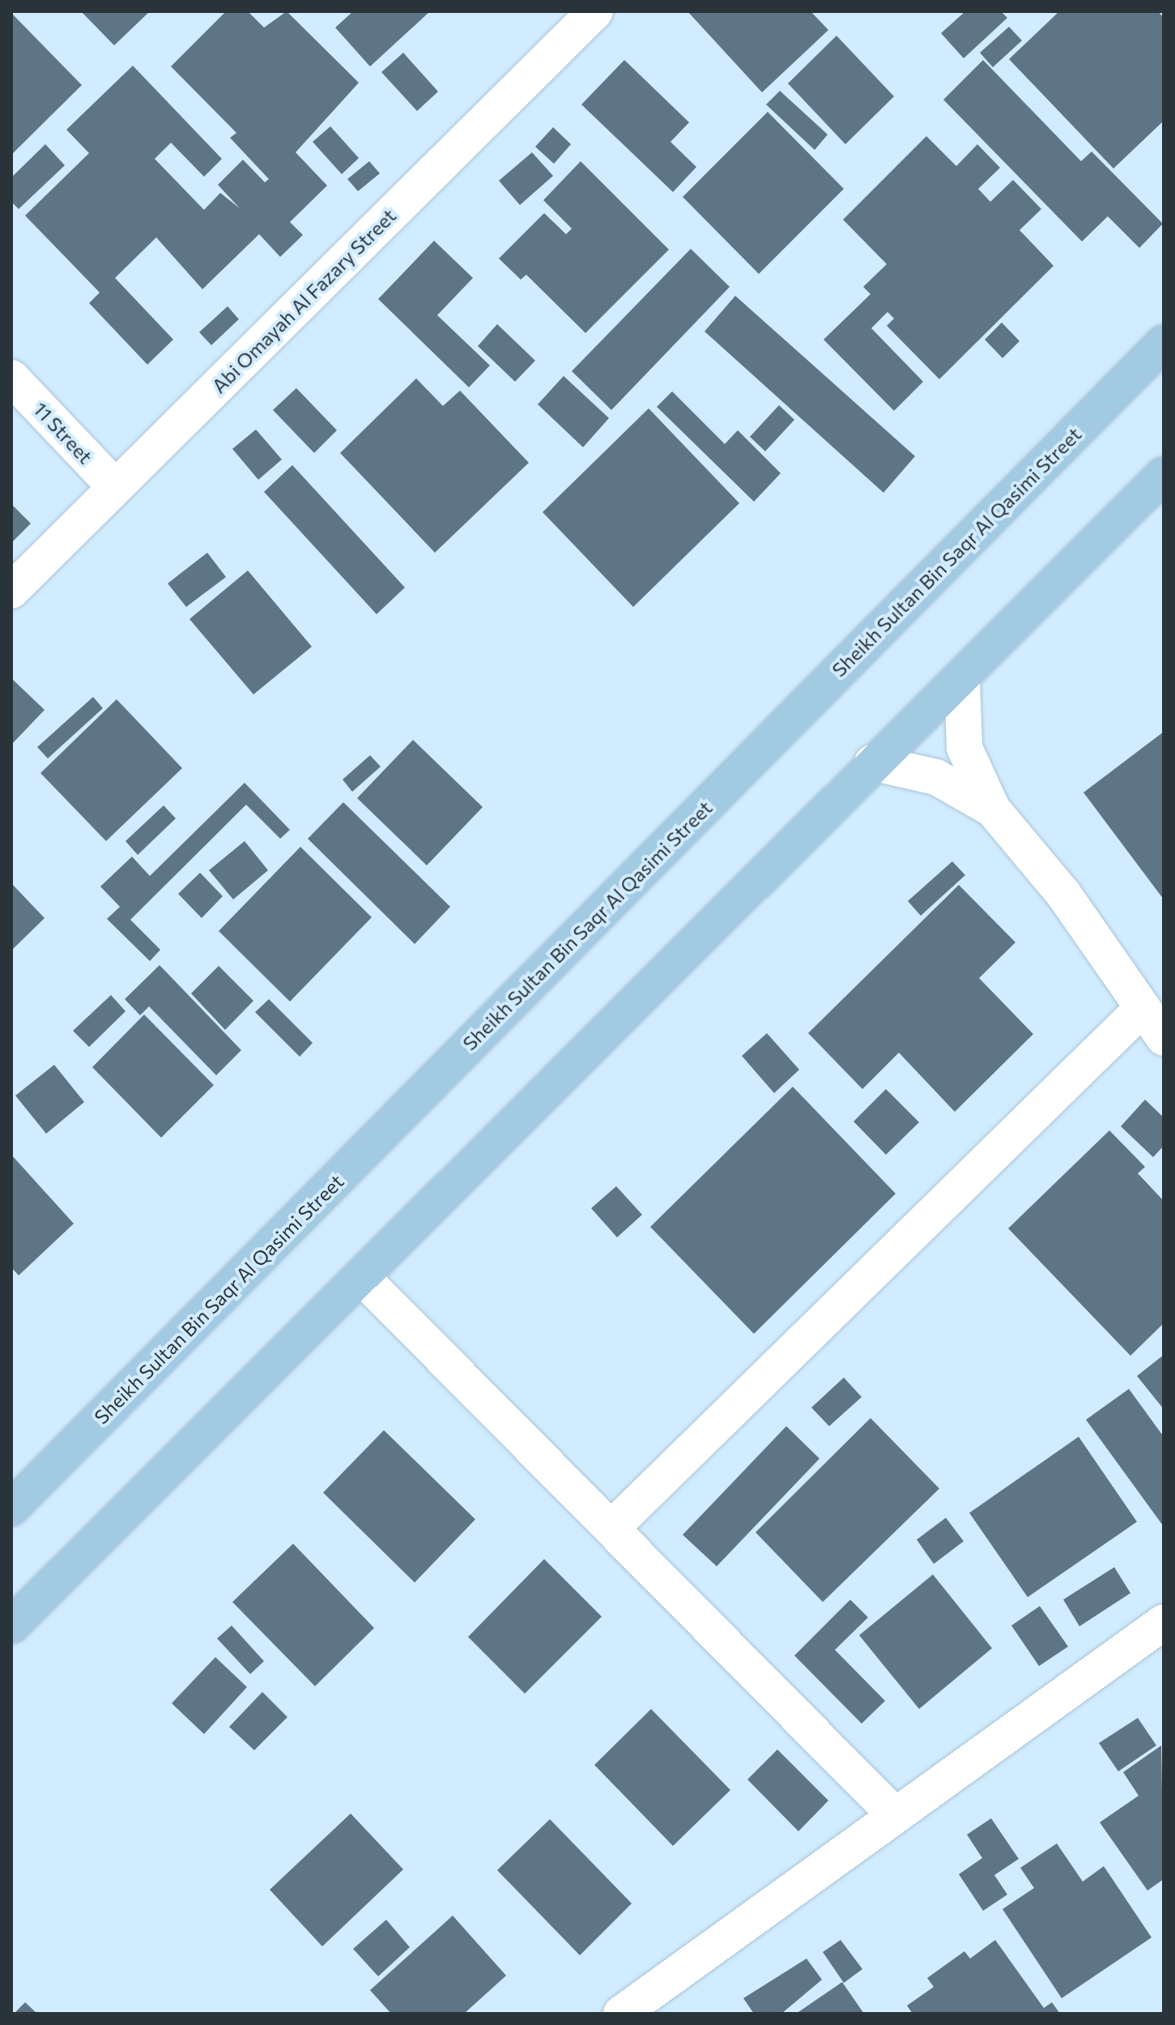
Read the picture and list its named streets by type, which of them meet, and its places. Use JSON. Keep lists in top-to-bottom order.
{
  "streets": {
    "main road": ["Sheikh Sultan Bin Saqr Al Qasimi Street"],
    "street": ["Abi Omayah Al Fazary Street", "11 Street"]
  },
  "crossings": [
    ["Abi Omayah Al Fazary Street", "11 Street"]
  ]
}
